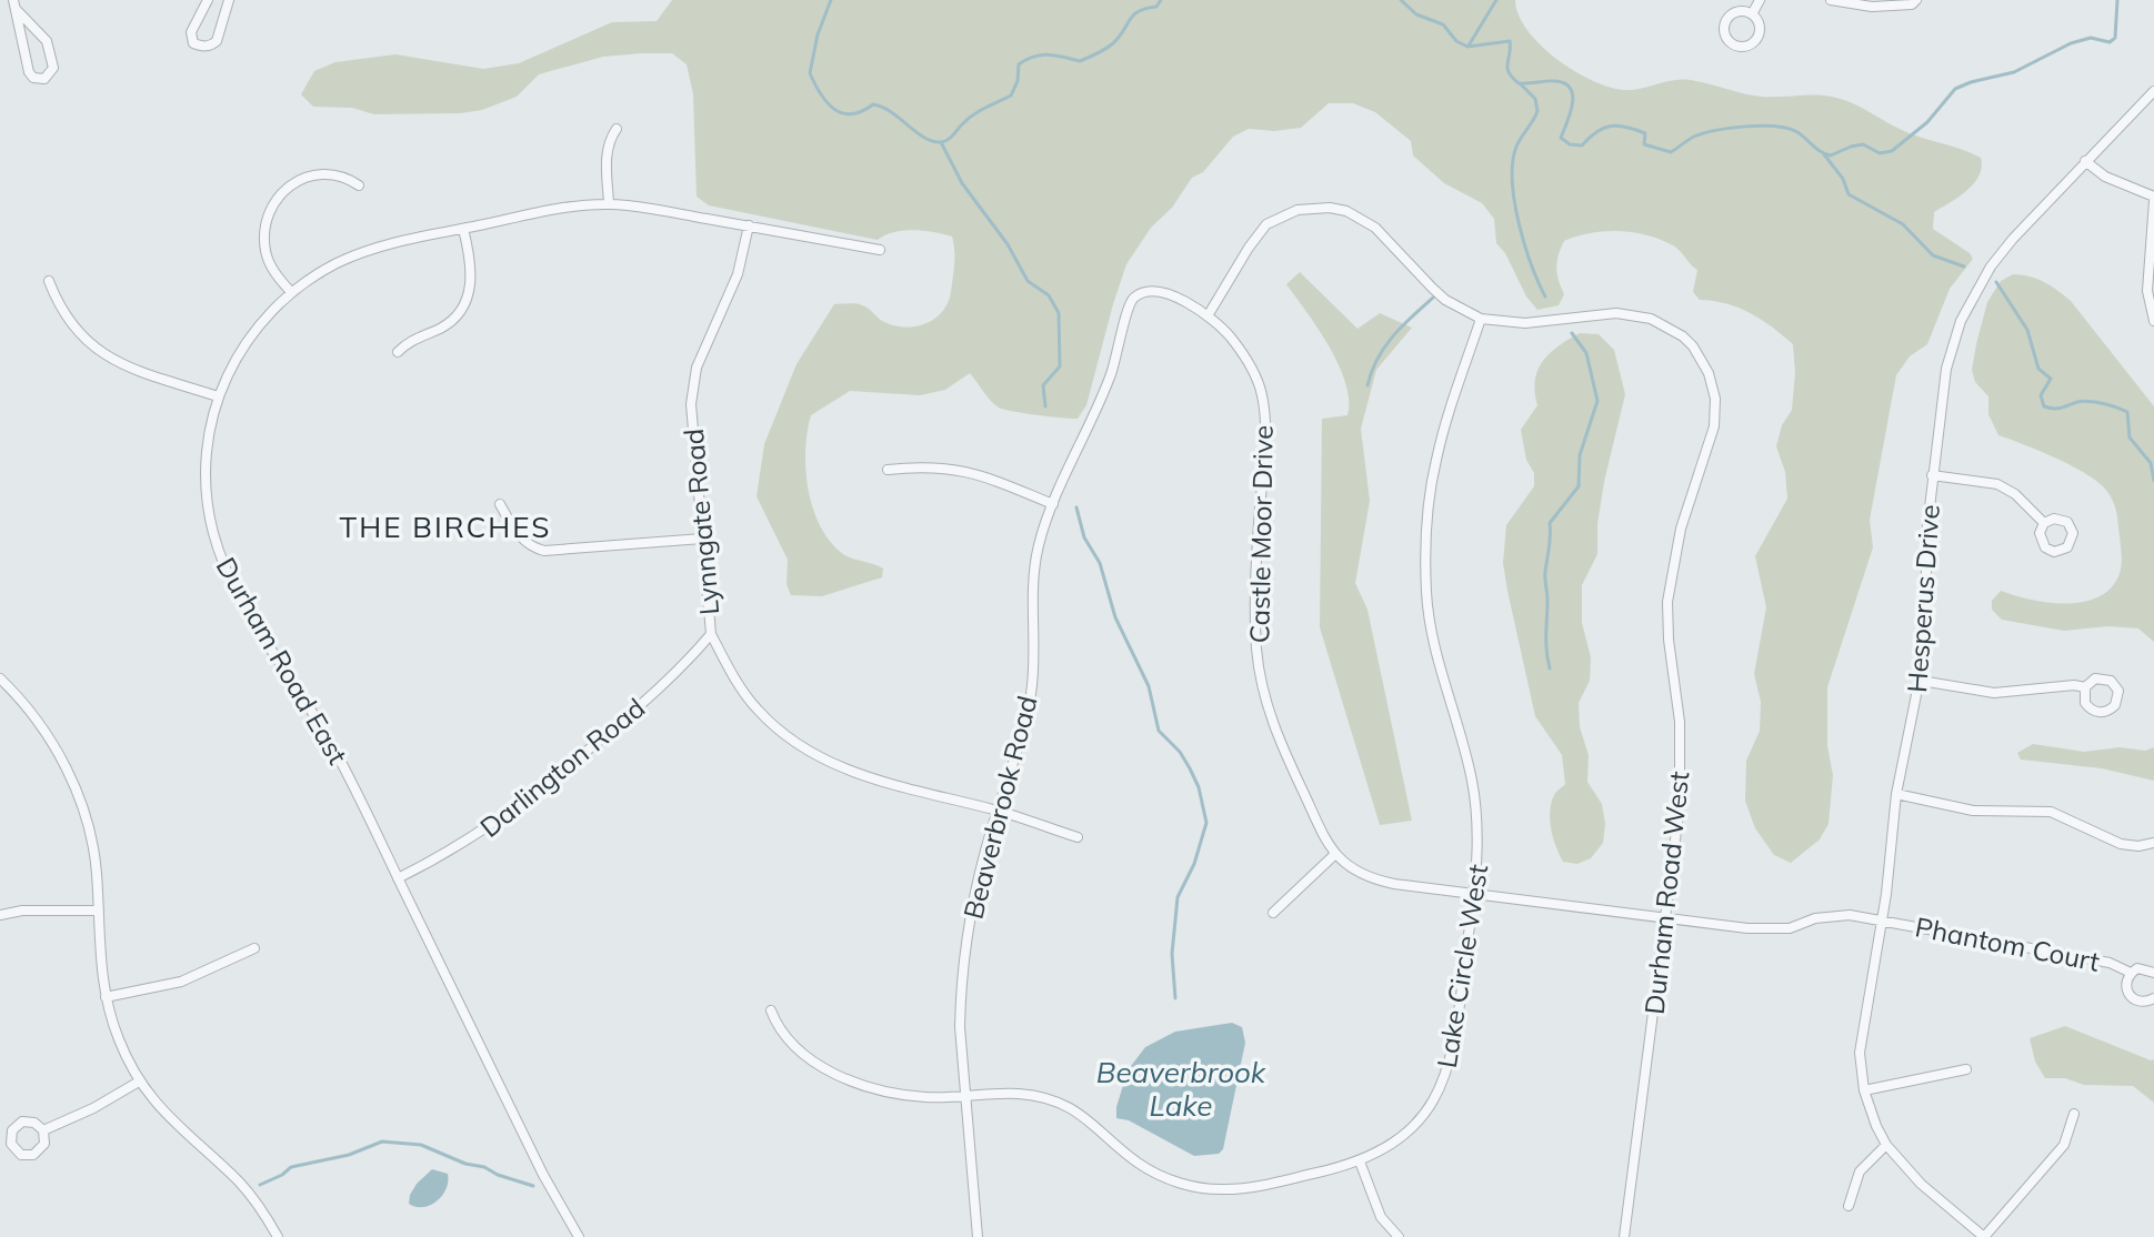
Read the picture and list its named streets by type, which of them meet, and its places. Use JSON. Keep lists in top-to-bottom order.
{
  "streets": {
    "street": [
      "Lynngate Road",
      "Castle Moor Drive",
      "Hesperus Drive",
      "Durham Road East",
      "Darlington Road",
      "Beaverbrook Road",
      "Durham Road West",
      "Phantom Court",
      "Lake Circle West"
    ]
  },
  "crossings": [
    ["Lynngate Road", "Durham Road East"],
    ["Lynngate Road", "Darlington Road"],
    ["Lynngate Road", "Beaverbrook Road"],
    ["Castle Moor Drive", "Beaverbrook Road"],
    ["Castle Moor Drive", "Durham Road West"],
    ["Hesperus Drive", "Phantom Court"],
    ["Durham Road East", "Darlington Road"],
    ["Beaverbrook Road", "Lake Circle West"],
    ["Durham Road West", "Lake Circle West"]
  ],
  "districts": ["THE BIRCHES"],
  "water": ["Beaverbrook Lake"]
}
